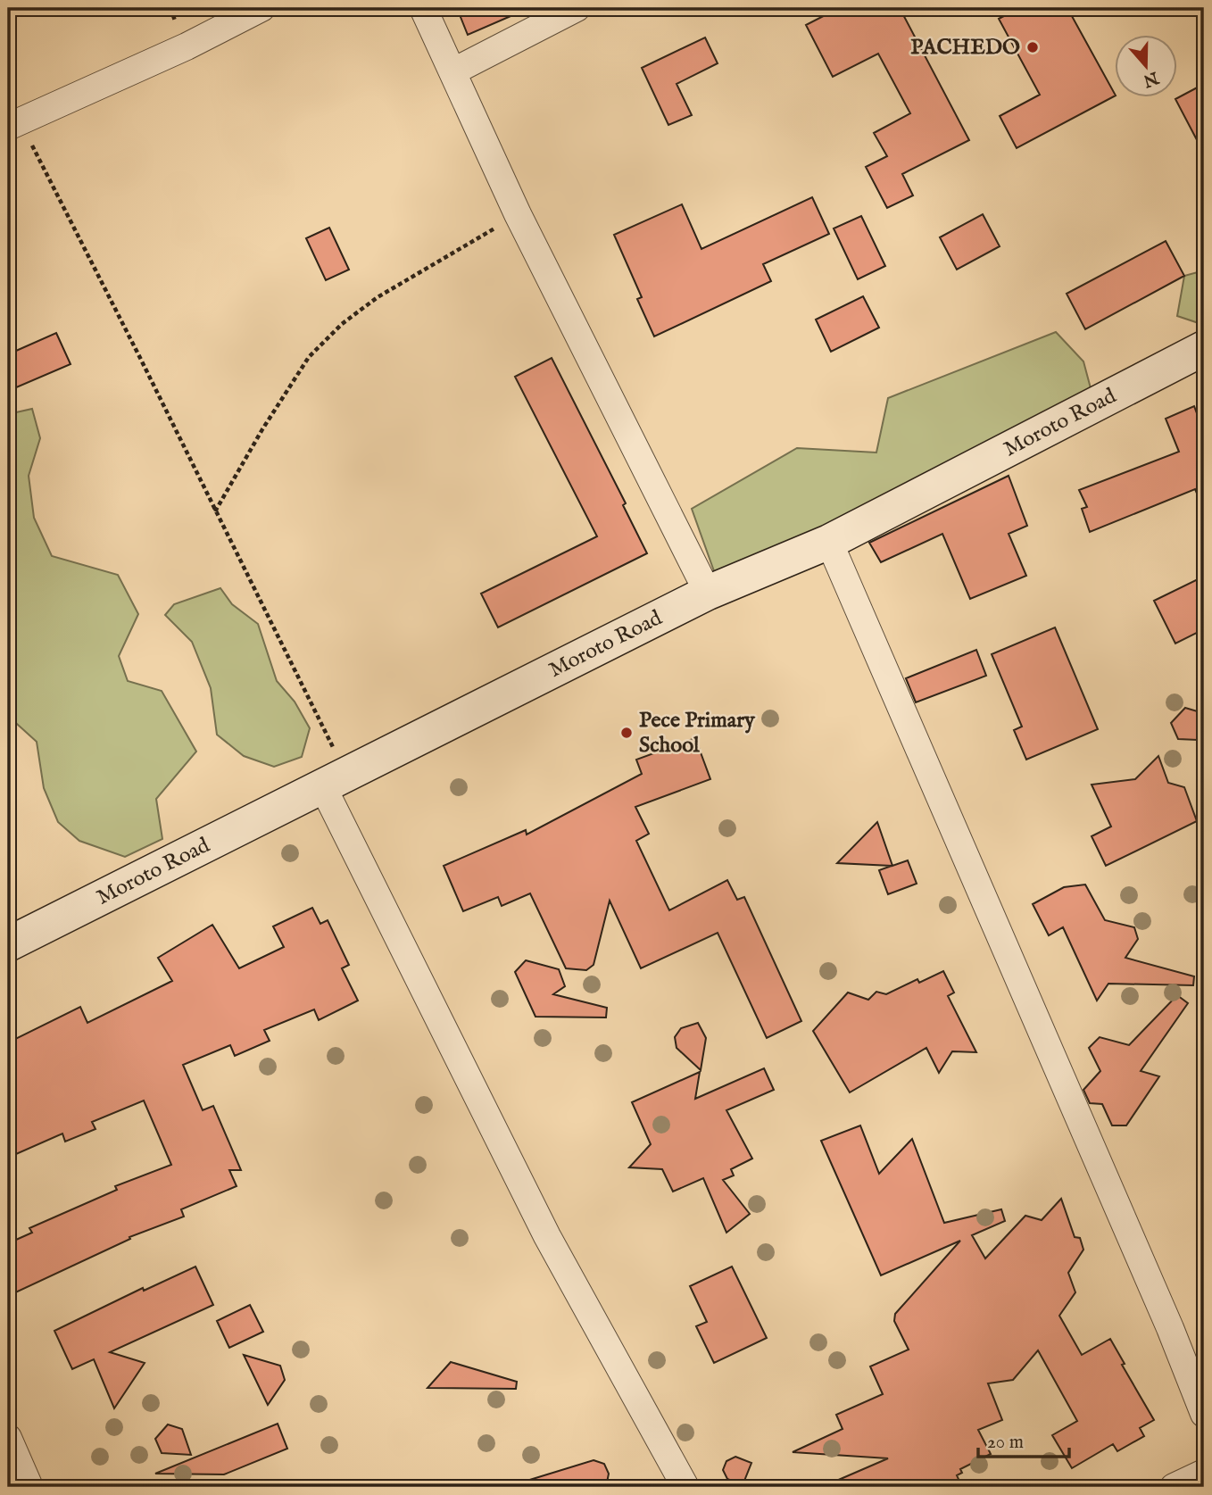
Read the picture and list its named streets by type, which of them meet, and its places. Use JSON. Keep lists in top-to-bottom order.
{
  "streets": {
    "main road": ["Moroto Road"]
  },
  "places": ["PACHEDO", "Pece Primary School"],
  "scale_bar": "20 m",
  "north": "bottom"
}
